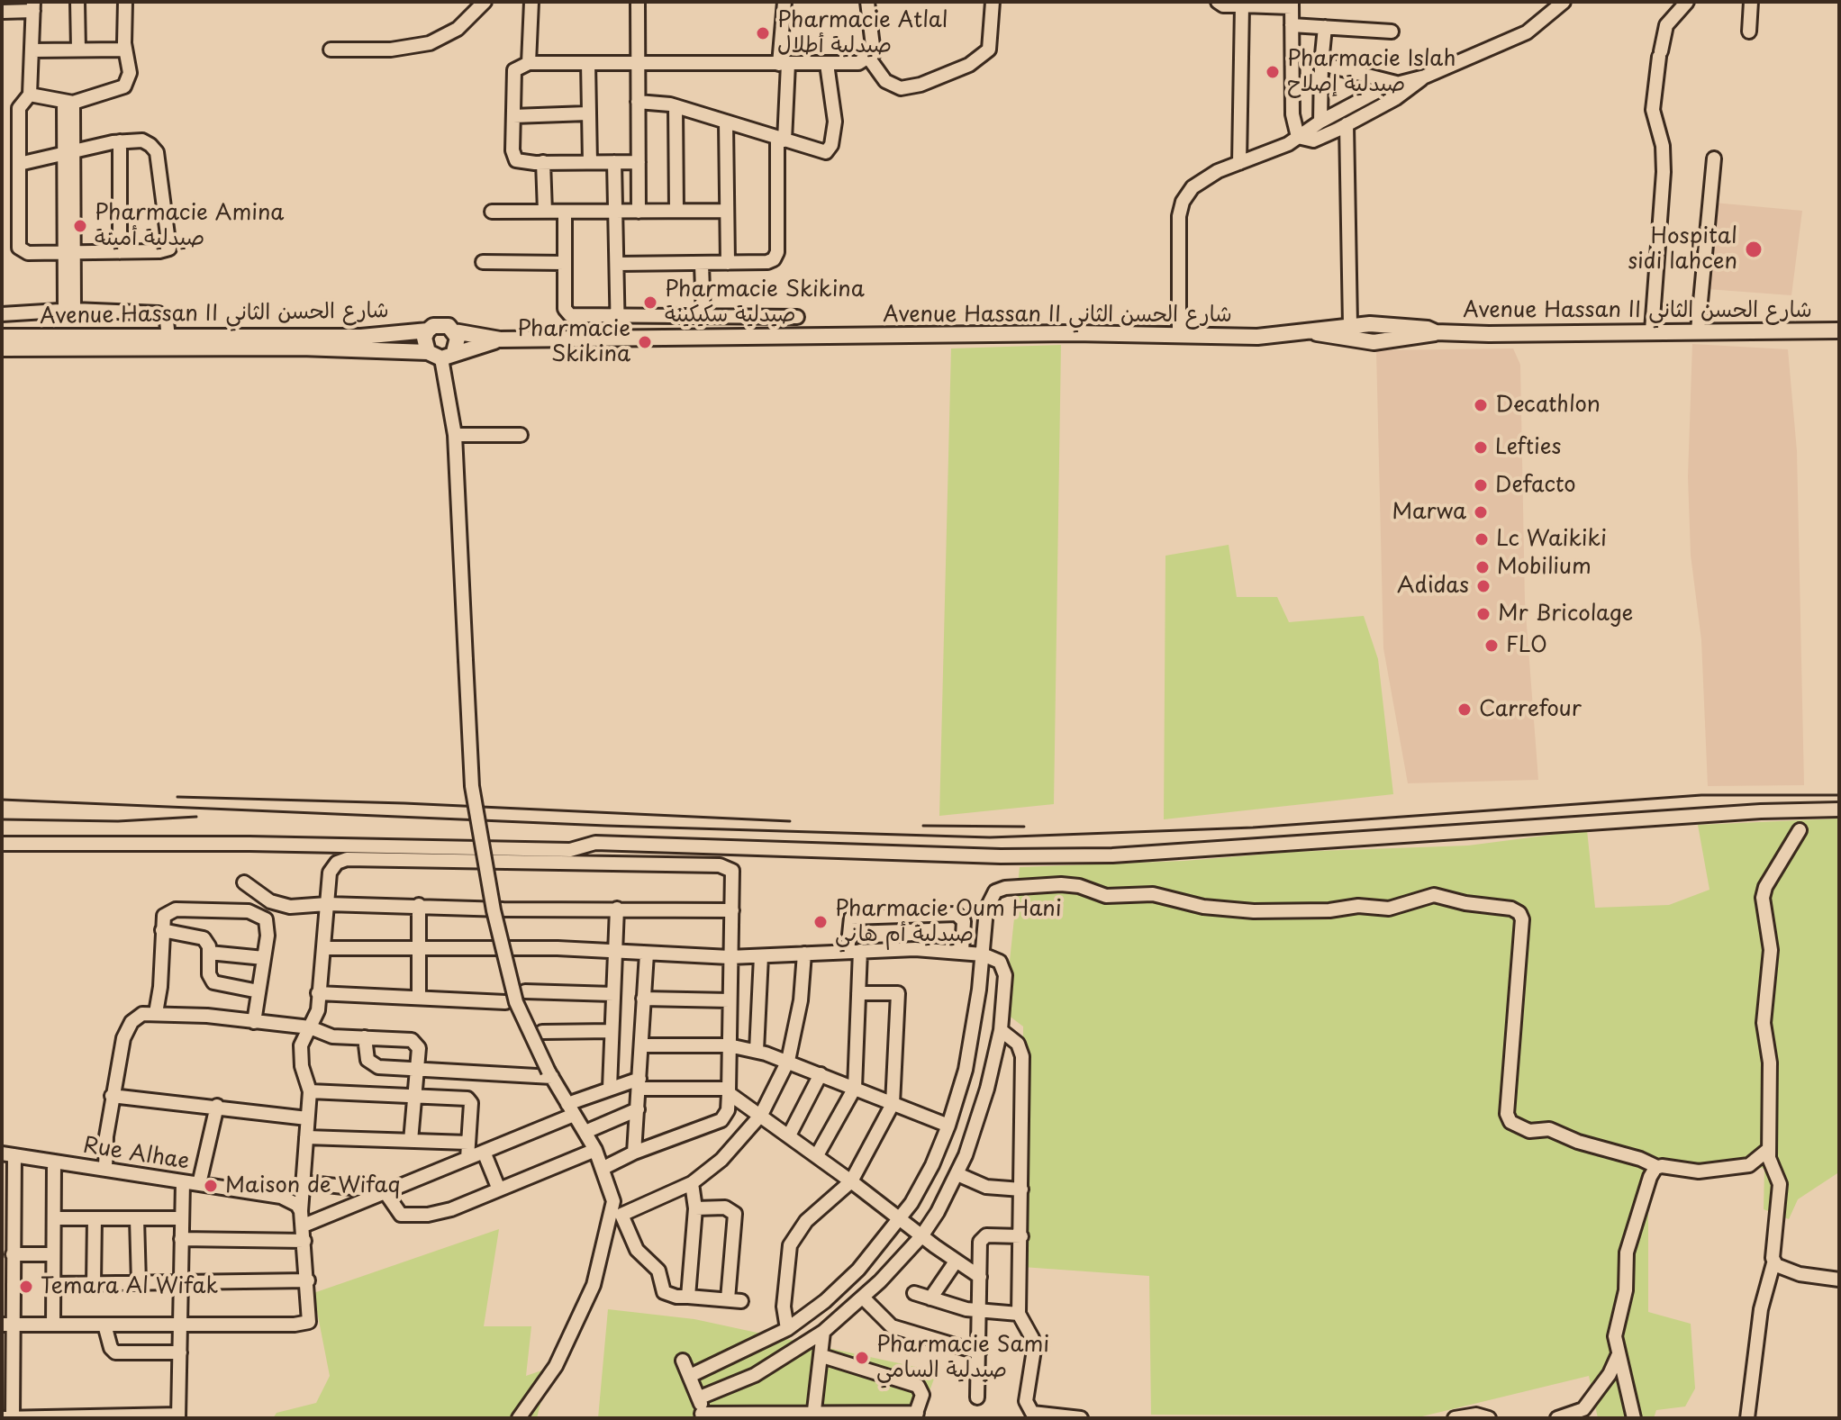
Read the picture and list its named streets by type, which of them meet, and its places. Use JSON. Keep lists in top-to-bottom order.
{
  "streets": {
    "main road": ["Avenue Hassan II شارع الحسن الثاني"],
    "street": ["Rue Alhae"]
  },
  "places": [
    "Pharmacie Atlal صيدلية أطلال",
    "Pharmacie Islah صيدلية إصلاح",
    "Pharmacie Amina صيدلية أمينة",
    "Hospital sidi lahcen",
    "Pharmacie Skikina صيدلية سكيكينة",
    "Pharmacie Skikina",
    "Decathlon",
    "Lefties",
    "Defacto",
    "Marwa",
    "Lc Waikiki",
    "Mobilium",
    "Adidas",
    "Mr Bricolage",
    "FLO",
    "Carrefour",
    "Pharmacie Oum Hani صيدلية أم هاني",
    "Maison de Wifaq",
    "Temara Al Wifak",
    "Pharmacie Sami صيدلية السامي"
  ]
}
